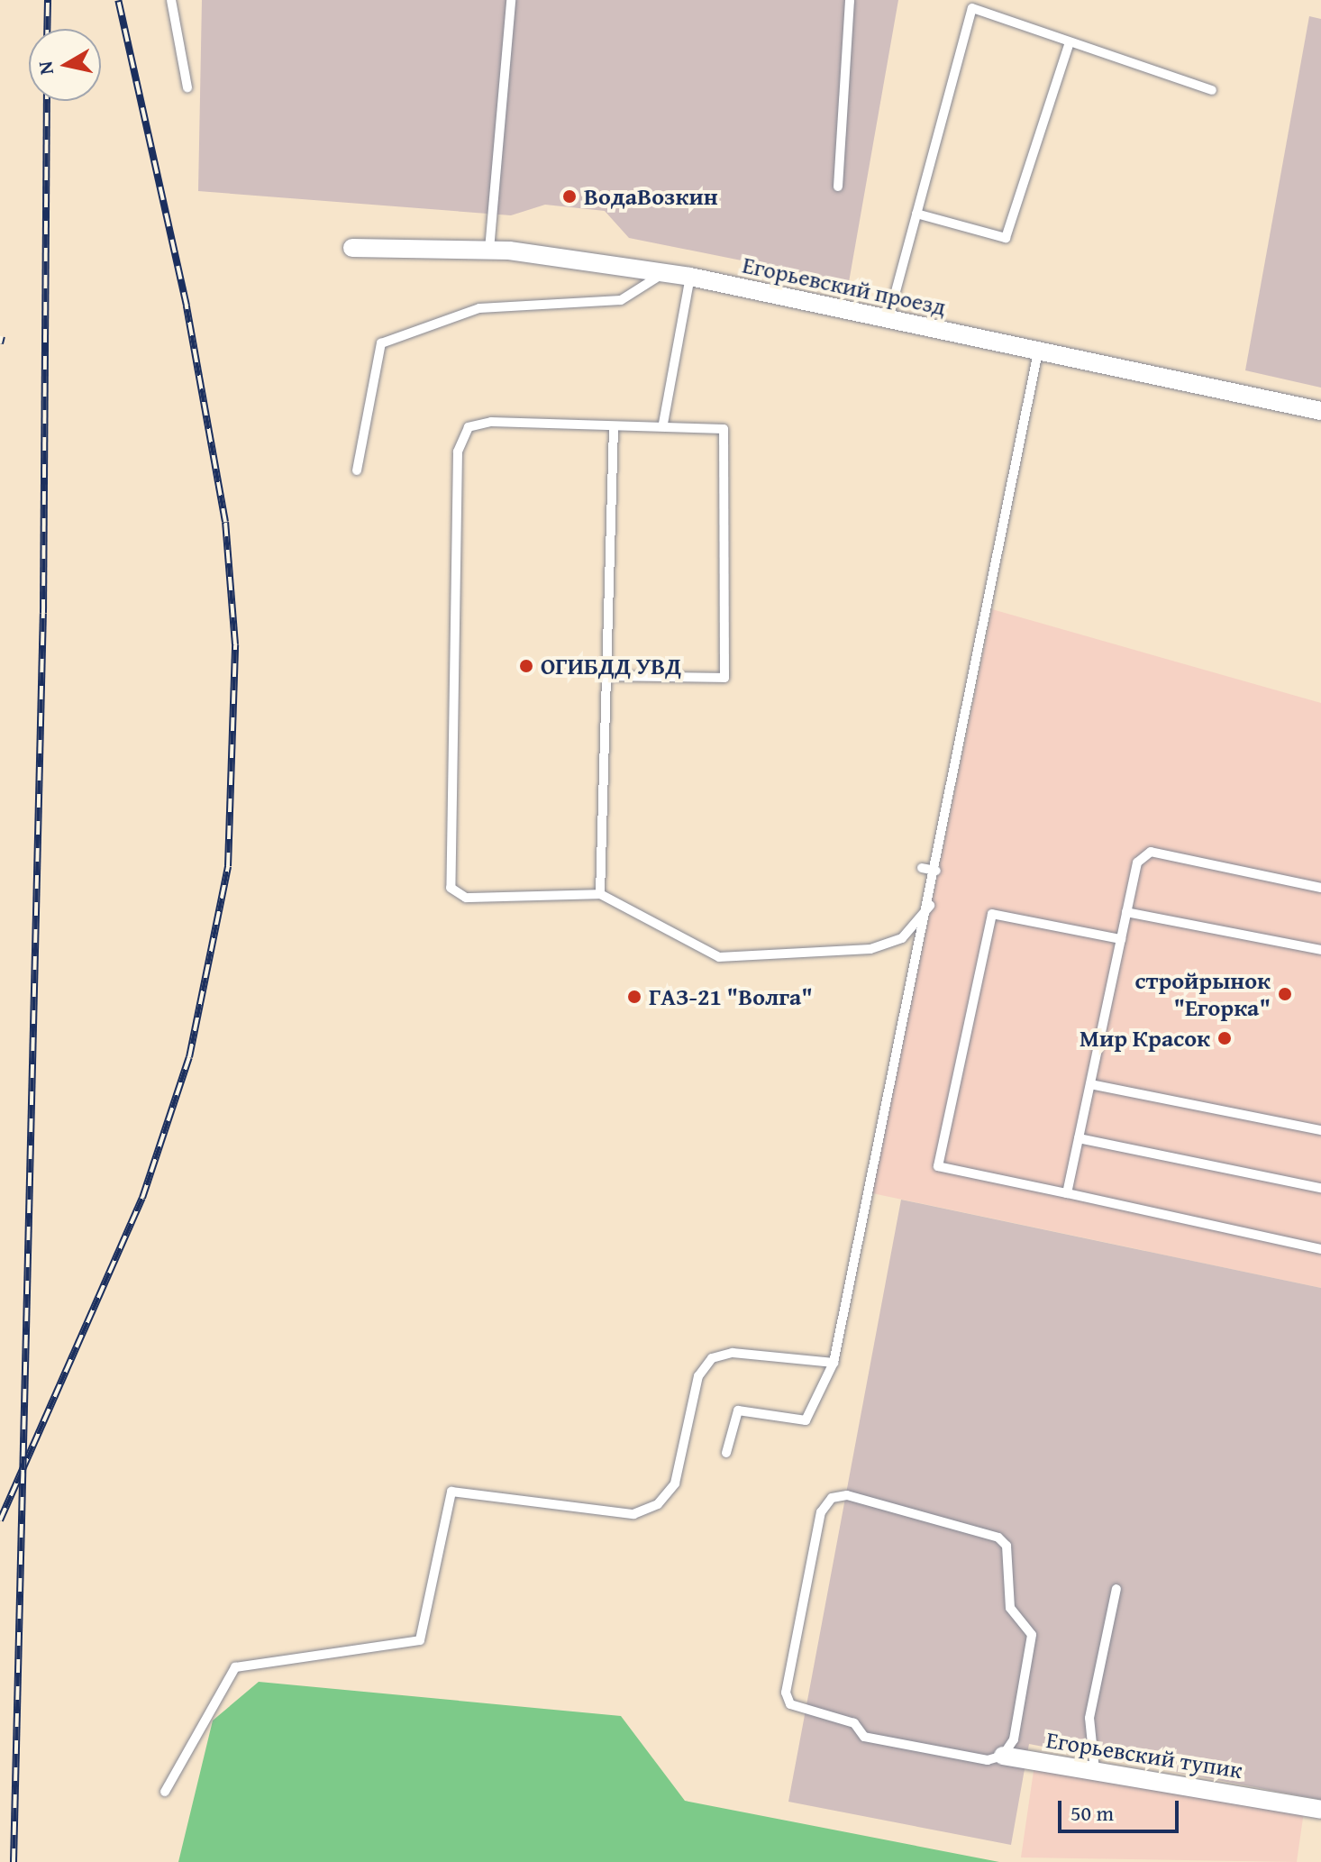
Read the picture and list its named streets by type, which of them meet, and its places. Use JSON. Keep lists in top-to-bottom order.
{
  "streets": {
    "street": ["Егорьевский проезд", "Егорьевский тупик"]
  },
  "places": [
    "ВодаВозкин",
    "ОГИБДД УВД",
    "стройрынок \"Егорка\"",
    "ГАЗ-21 \"Волга\"",
    "Мир Красок"
  ],
  "scale_bar": "50 m",
  "north": "left"
}
